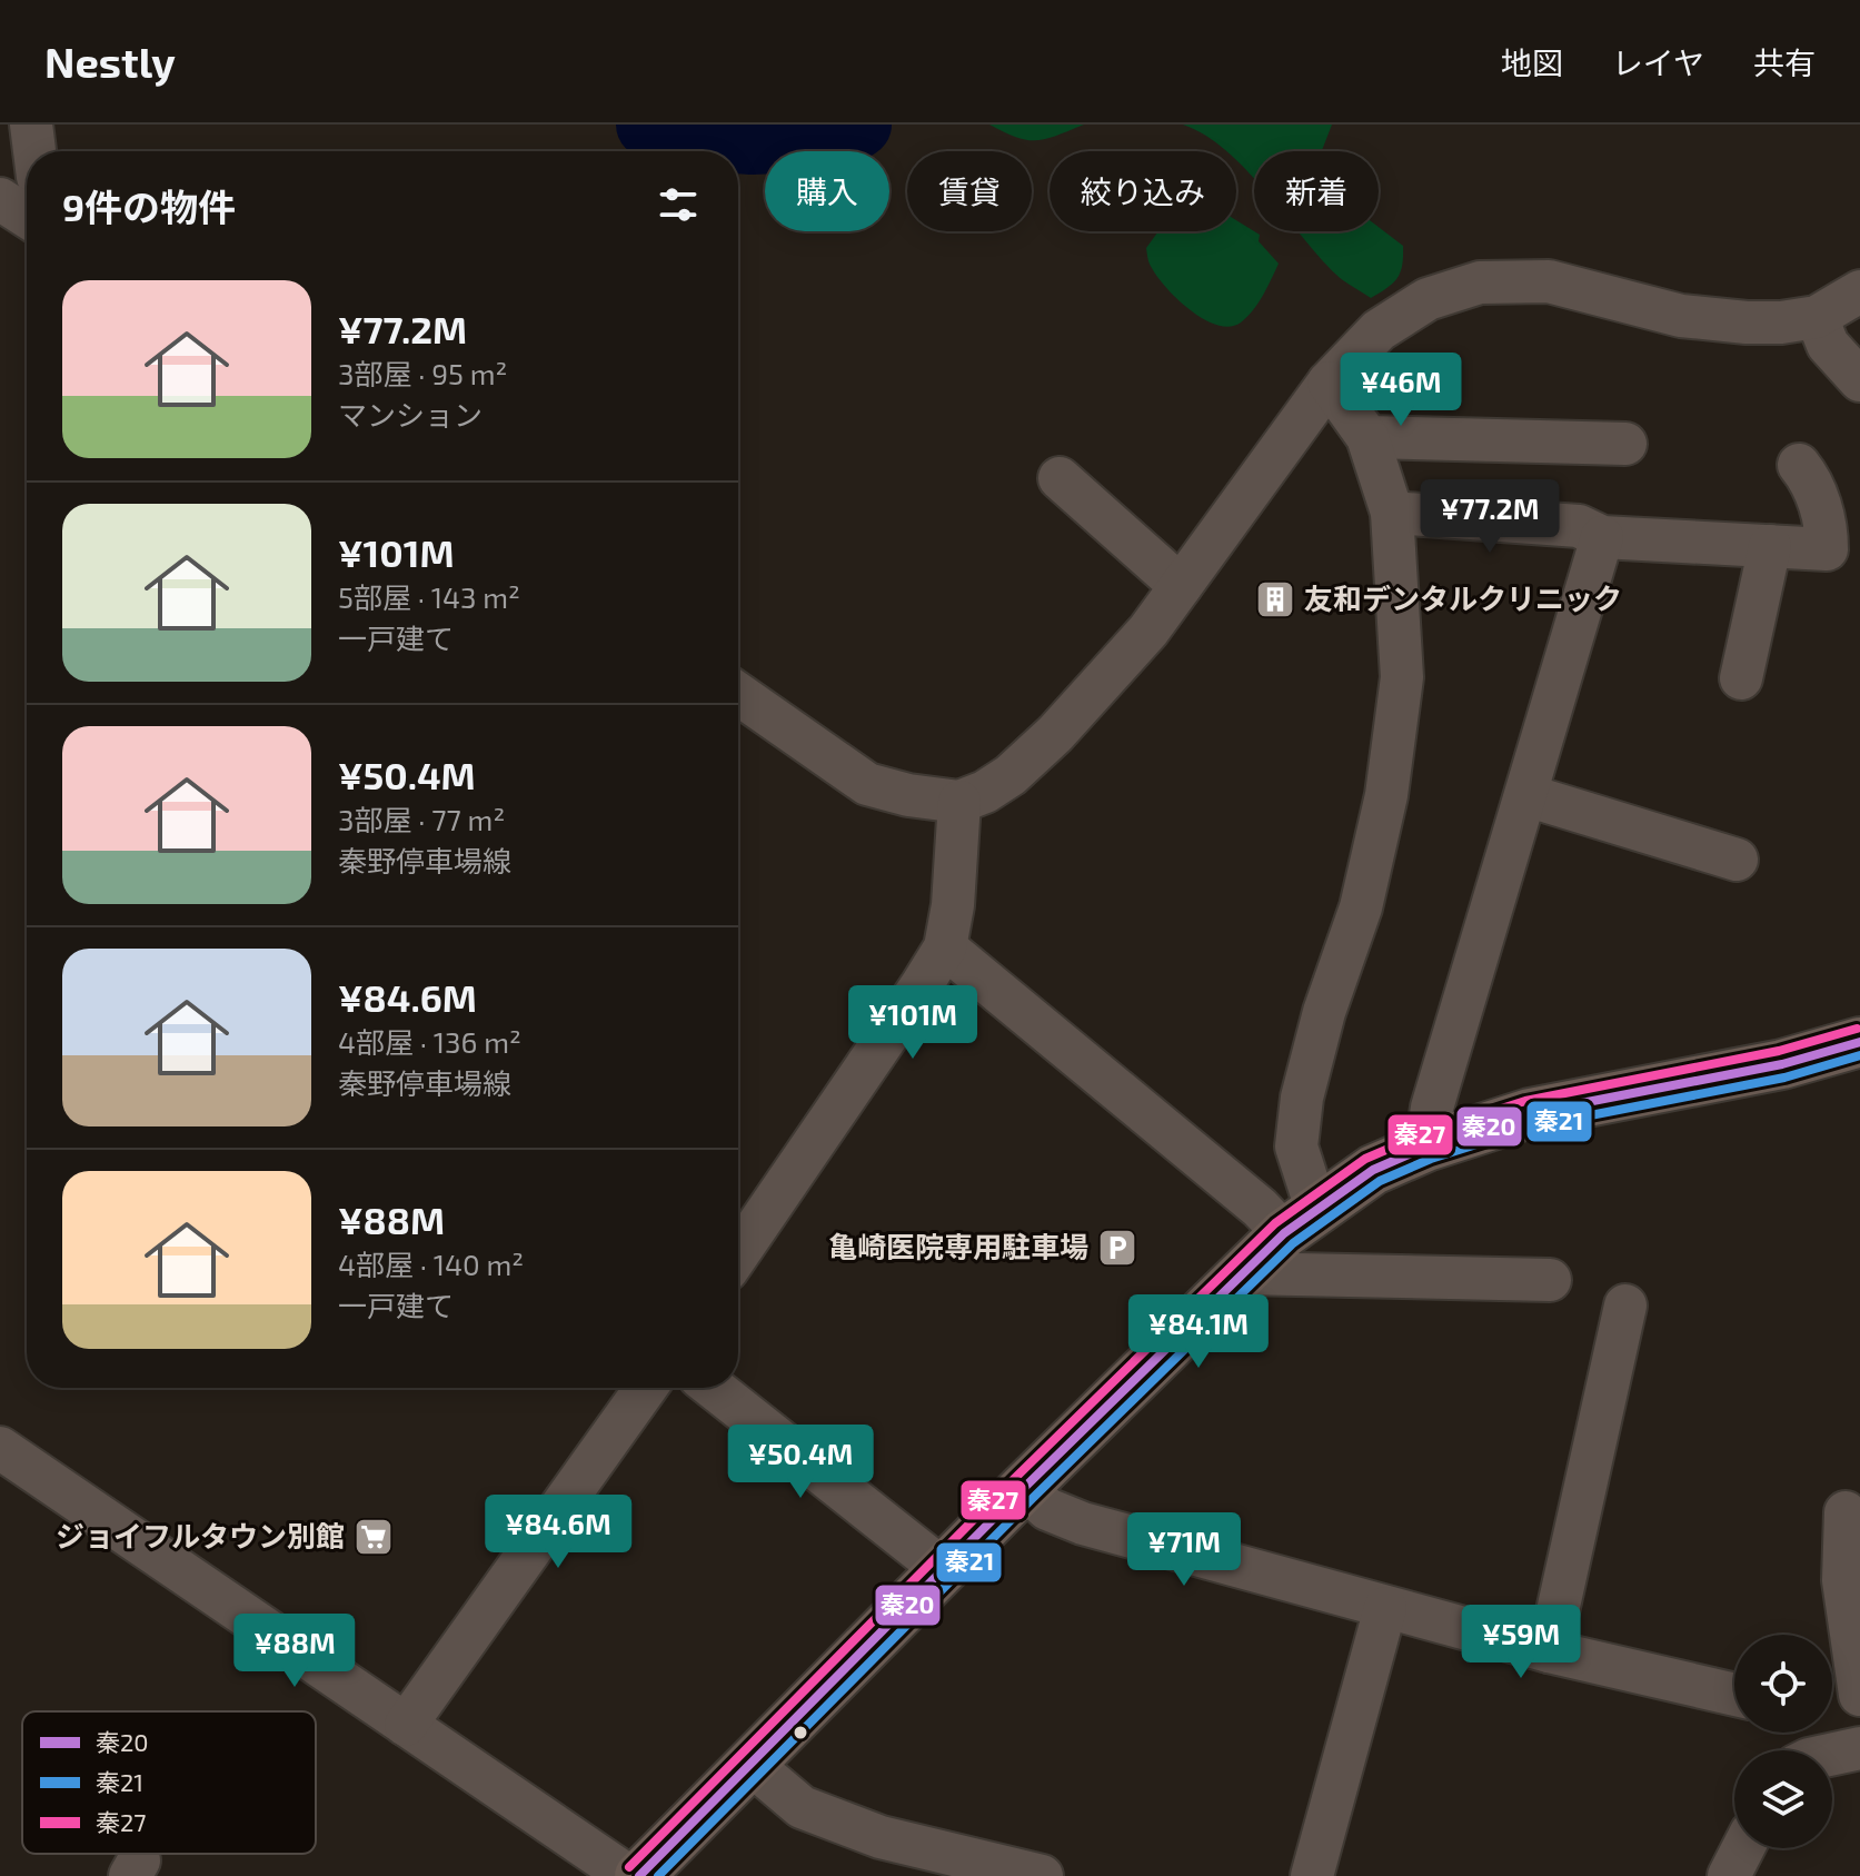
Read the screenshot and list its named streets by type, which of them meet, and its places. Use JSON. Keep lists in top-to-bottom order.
{
  "places": {
    "building": ["友和デンタルクリニック"],
    "parking": ["亀崎医院専用駐車場"],
    "supermarket": ["ジョイフルタウン別館"]
  },
  "lines": ["transit line 秦27", "transit line 秦20", "transit line 秦21"],
  "legend": ["秦20", "秦21", "秦27"],
  "page": {
    "header": "Nestly",
    "nav": ["地図", "レイヤ", "共有"],
    "chip": [
      "購入",
      "賃貸",
      "絞り込み",
      "新着"
    ],
    "heading": "9件の物件",
    "list": [
      {
        "name": "¥77.2M",
        "note": "3部屋 · 95 m² · マンション"
      },
      {
        "name": "¥101M",
        "note": "5部屋 · 143 m² · 一戸建て"
      },
      {
        "name": "¥50.4M",
        "note": "3部屋 · 77 m² · 秦野停車場線"
      },
      {
        "name": "¥84.6M",
        "note": "4部屋 · 136 m² · 秦野停車場線"
      },
      {
        "name": "¥88M",
        "note": "4部屋 · 140 m² · 一戸建て"
      }
    ],
    "price": [
      "¥46M",
      "¥77.2M",
      "¥101M",
      "¥84.1M",
      "¥50.4M",
      "¥84.6M",
      "¥71M",
      "¥59M",
      "¥88M"
    ]
  }
}
